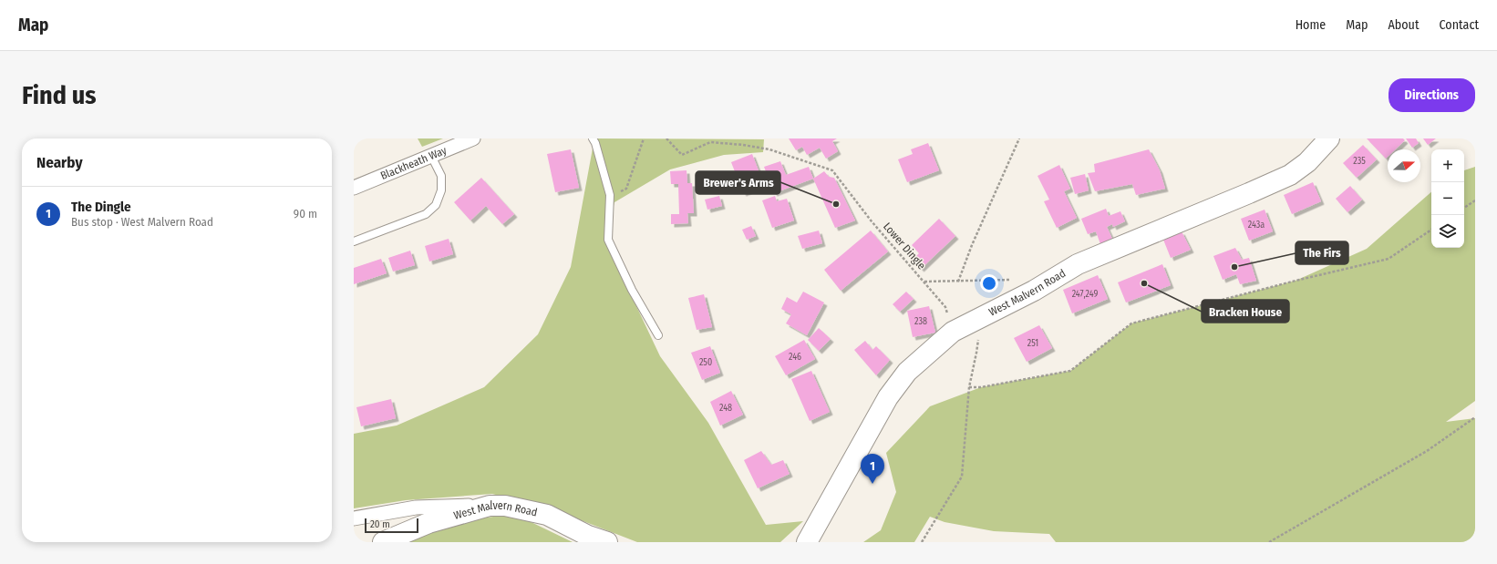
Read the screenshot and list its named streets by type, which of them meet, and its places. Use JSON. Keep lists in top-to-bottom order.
{
  "streets": {
    "main road": ["West Malvern Road"],
    "street": ["Blackheath Way"],
    "path": ["Lower Dingle"]
  },
  "places": ["Brewer's Arms", "The Firs", "Bracken House"],
  "house_numbers": [
    "235",
    "243a",
    "247,249",
    "238",
    "251",
    "246",
    "250",
    "248"
  ],
  "scale_bar": "20 m",
  "north": "right",
  "page": {
    "header": "Map",
    "nav": [
      "Home",
      "Map",
      "About",
      "Contact"
    ],
    "buttons": "Directions",
    "title": "Find us",
    "heading": "Nearby",
    "map_buttons": ["+", "−"],
    "list": [
      {
        "mark": "1",
        "name": "The Dingle",
        "note": "Bus stop · West Malvern Road",
        "value": "90 m"
      }
    ],
    "pins": "1",
    "scale": "20 m"
  }
}
